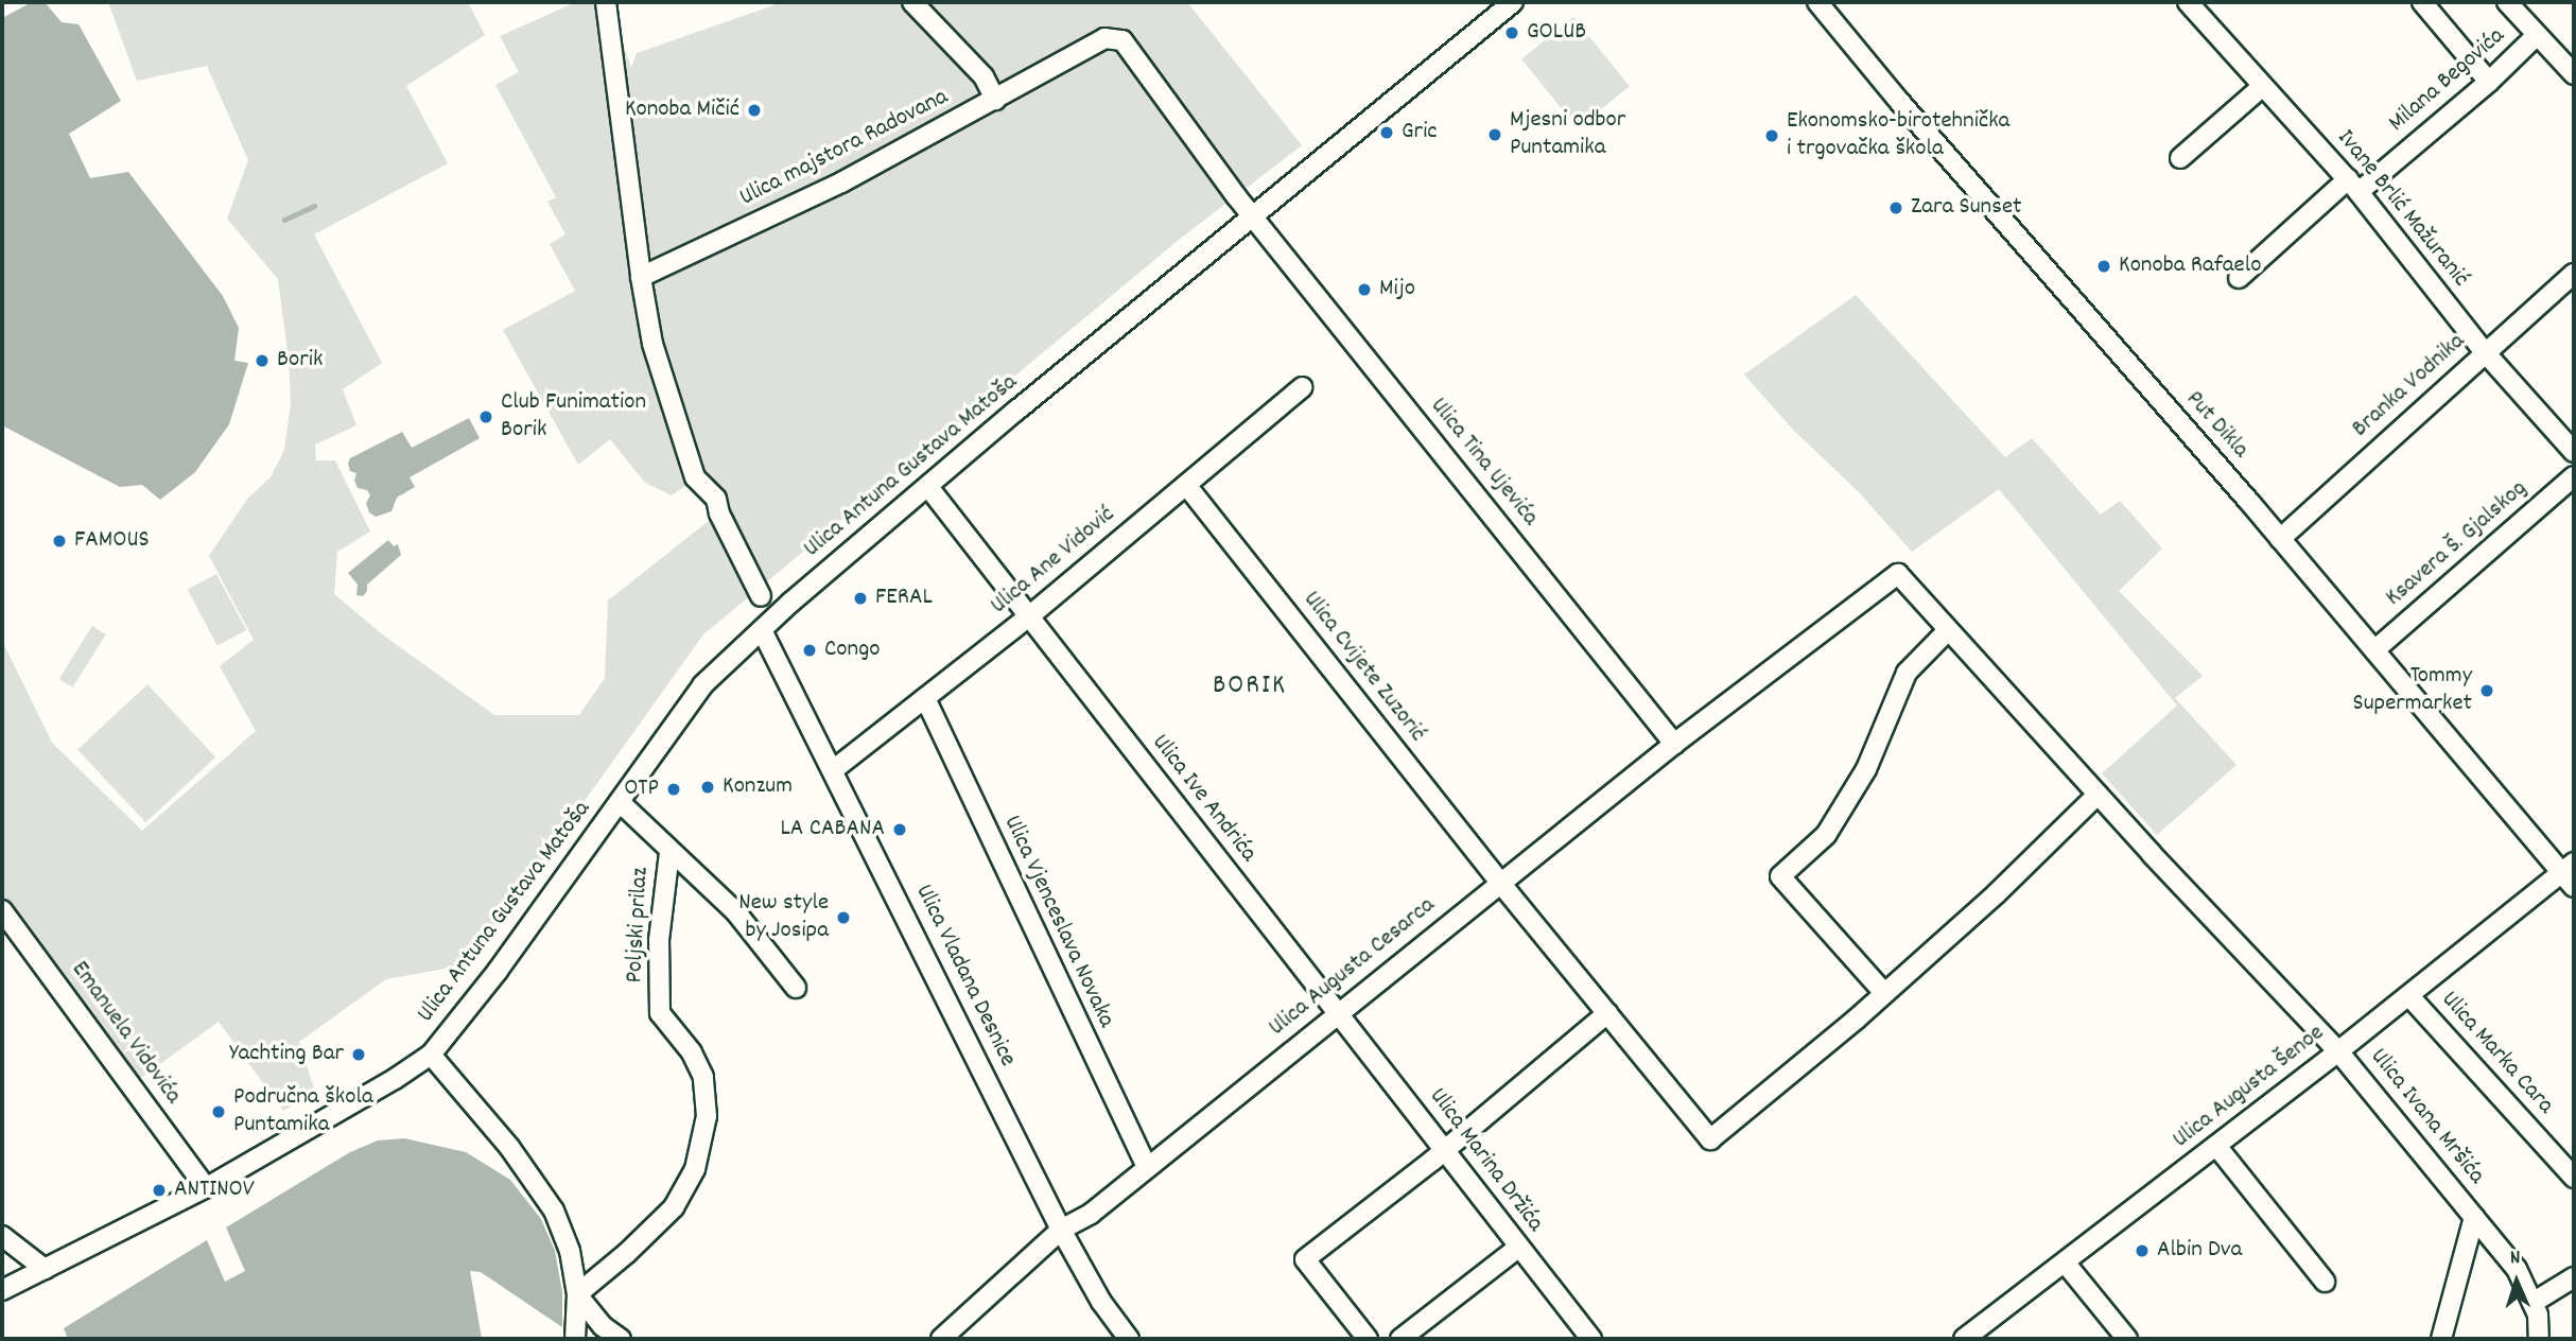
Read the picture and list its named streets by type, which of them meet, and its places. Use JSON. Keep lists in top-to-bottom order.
{
  "streets": {
    "street": [
      "Milana Begovića",
      "Ulica majstora Radovana",
      "Ivane Brlić Mažuranić",
      "Branka Vodnika",
      "Put Dikla",
      "Ulica Tina Ujevića",
      "Ulica Antuna Gustava Matoša",
      "Ksavera Š. Gjalskog",
      "Ulica Ane Vidović",
      "Ulica Cvijete Zuzorić",
      "Ulica Ive Andrića",
      "Ulica Vjenceslava Novaka",
      "Poljski prilaz",
      "Ulica Augusta Cesarca",
      "Ulica Vladana Desnice",
      "Emanuela Vidovića",
      "Ulica Marka Cara",
      "Ulica Augusta Šenoe",
      "Ulica Ivana Mršića",
      "Ulica Marina Držića"
    ]
  },
  "crossings": [
    ["Milana Begovića", "Ivane Brlić Mažuranić"],
    ["Ulica majstora Radovana", "Ulica Tina Ujevića"],
    ["Ulica majstora Radovana", "Ulica Antuna Gustava Matoša"],
    ["Ivane Brlić Mažuranić", "Branka Vodnika"],
    ["Branka Vodnika", "Put Dikla"],
    ["Put Dikla", "Ksavera Š. Gjalskog"],
    ["Put Dikla", "Ulica Augusta Šenoe"],
    ["Ulica Tina Ujevića", "Ulica Antuna Gustava Matoša"],
    ["Ulica Tina Ujevića", "Ulica Augusta Cesarca"],
    ["Ulica Antuna Gustava Matoša", "Ulica Ive Andrića"],
    ["Ulica Antuna Gustava Matoša", "Ulica Vladana Desnice"],
    ["Ulica Antuna Gustava Matoša", "Emanuela Vidovića"],
    ["Ulica Ane Vidović", "Ulica Cvijete Zuzorić"],
    ["Ulica Ane Vidović", "Ulica Ive Andrića"],
    ["Ulica Ane Vidović", "Ulica Vjenceslava Novaka"],
    ["Ulica Ane Vidović", "Ulica Vladana Desnice"],
    ["Ulica Cvijete Zuzorić", "Ulica Augusta Cesarca"],
    ["Ulica Ive Andrića", "Ulica Augusta Cesarca"],
    ["Ulica Ive Andrića", "Ulica Marina Držića"],
    ["Ulica Vjenceslava Novaka", "Ulica Augusta Cesarca"],
    ["Ulica Augusta Cesarca", "Ulica Vladana Desnice"],
    ["Ulica Augusta Cesarca", "Ulica Ivana Mršića"],
    ["Ulica Augusta Cesarca", "Ulica Marina Držića"],
    ["Ulica Marka Cara", "Ulica Augusta Šenoe"],
    ["Ulica Augusta Šenoe", "Ulica Ivana Mršića"]
  ],
  "districts": ["BORIK"],
  "places": [
    "GOLUB",
    "Konoba Mičić",
    "Gric",
    "Mjesni odbor Puntamika",
    "Ekonomsko-birotehnička i trgovačka škola",
    "Zara Sunset",
    "Konoba Rafaelo",
    "Mijo",
    "Borik",
    "Club Funimation Borik",
    "FAMOUS",
    "FERAL",
    "Congo",
    "Tommy Supermarket",
    "Konzum",
    "OTP",
    "LA CABANA",
    "New style by Josipa",
    "Yachting Bar",
    "Područna škola Puntamika",
    "ANTINOV",
    "Albin Dva"
  ],
  "north": "top"
}
